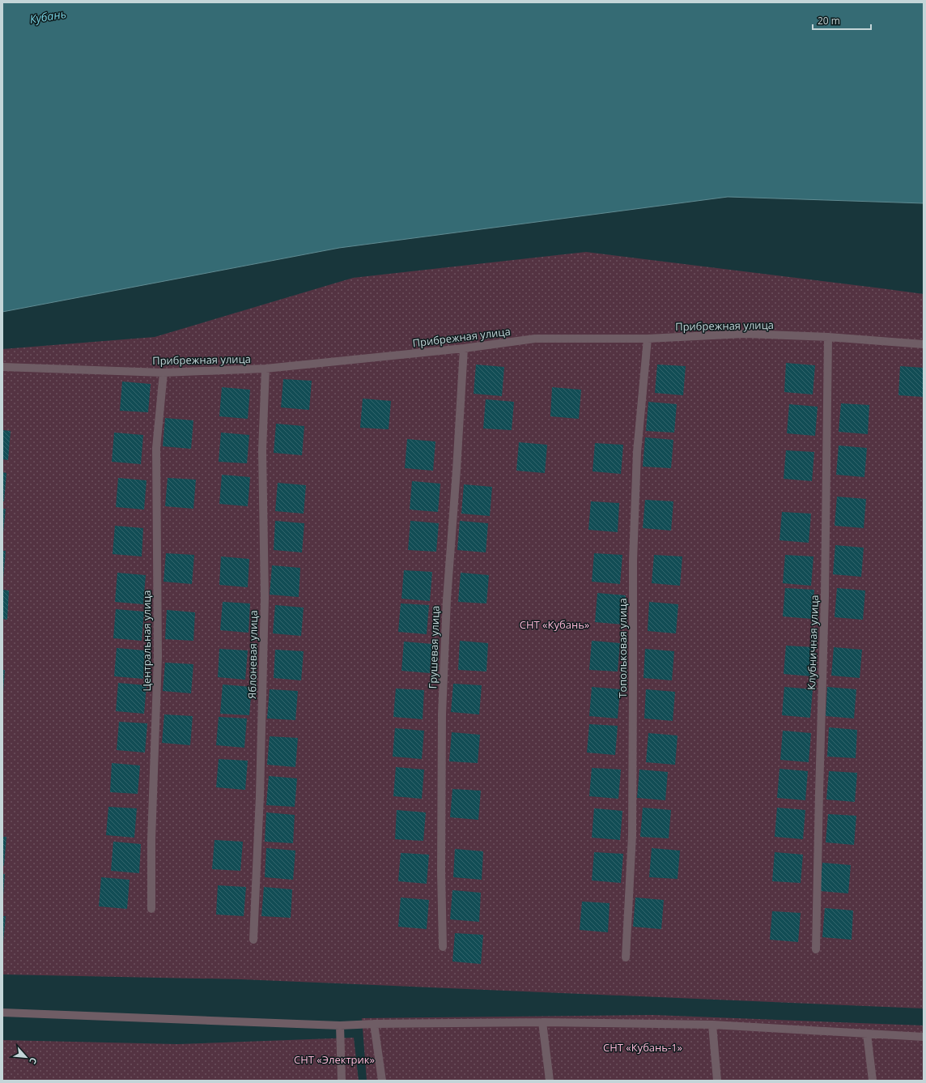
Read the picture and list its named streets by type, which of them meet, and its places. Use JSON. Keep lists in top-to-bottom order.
{
  "streets": {
    "street": [
      "Прибрежная улица",
      "Центральная улица",
      "Клубничная улица",
      "Грушевая улица",
      "Топольковая улица",
      "Яблоневая улица"
    ]
  },
  "crossings": [
    ["Прибрежная улица", "Центральная улица"],
    ["Прибрежная улица", "Клубничная улица"],
    ["Прибрежная улица", "Грушевая улица"],
    ["Прибрежная улица", "Топольковая улица"],
    ["Прибрежная улица", "Яблоневая улица"]
  ],
  "water": ["Кубань"],
  "parks": ["СНТ «Кубань»", "СНТ «Кубань-1»", "СНТ «Электрик»"],
  "scale_bar": "20 m",
  "north": "bottom right"
}
